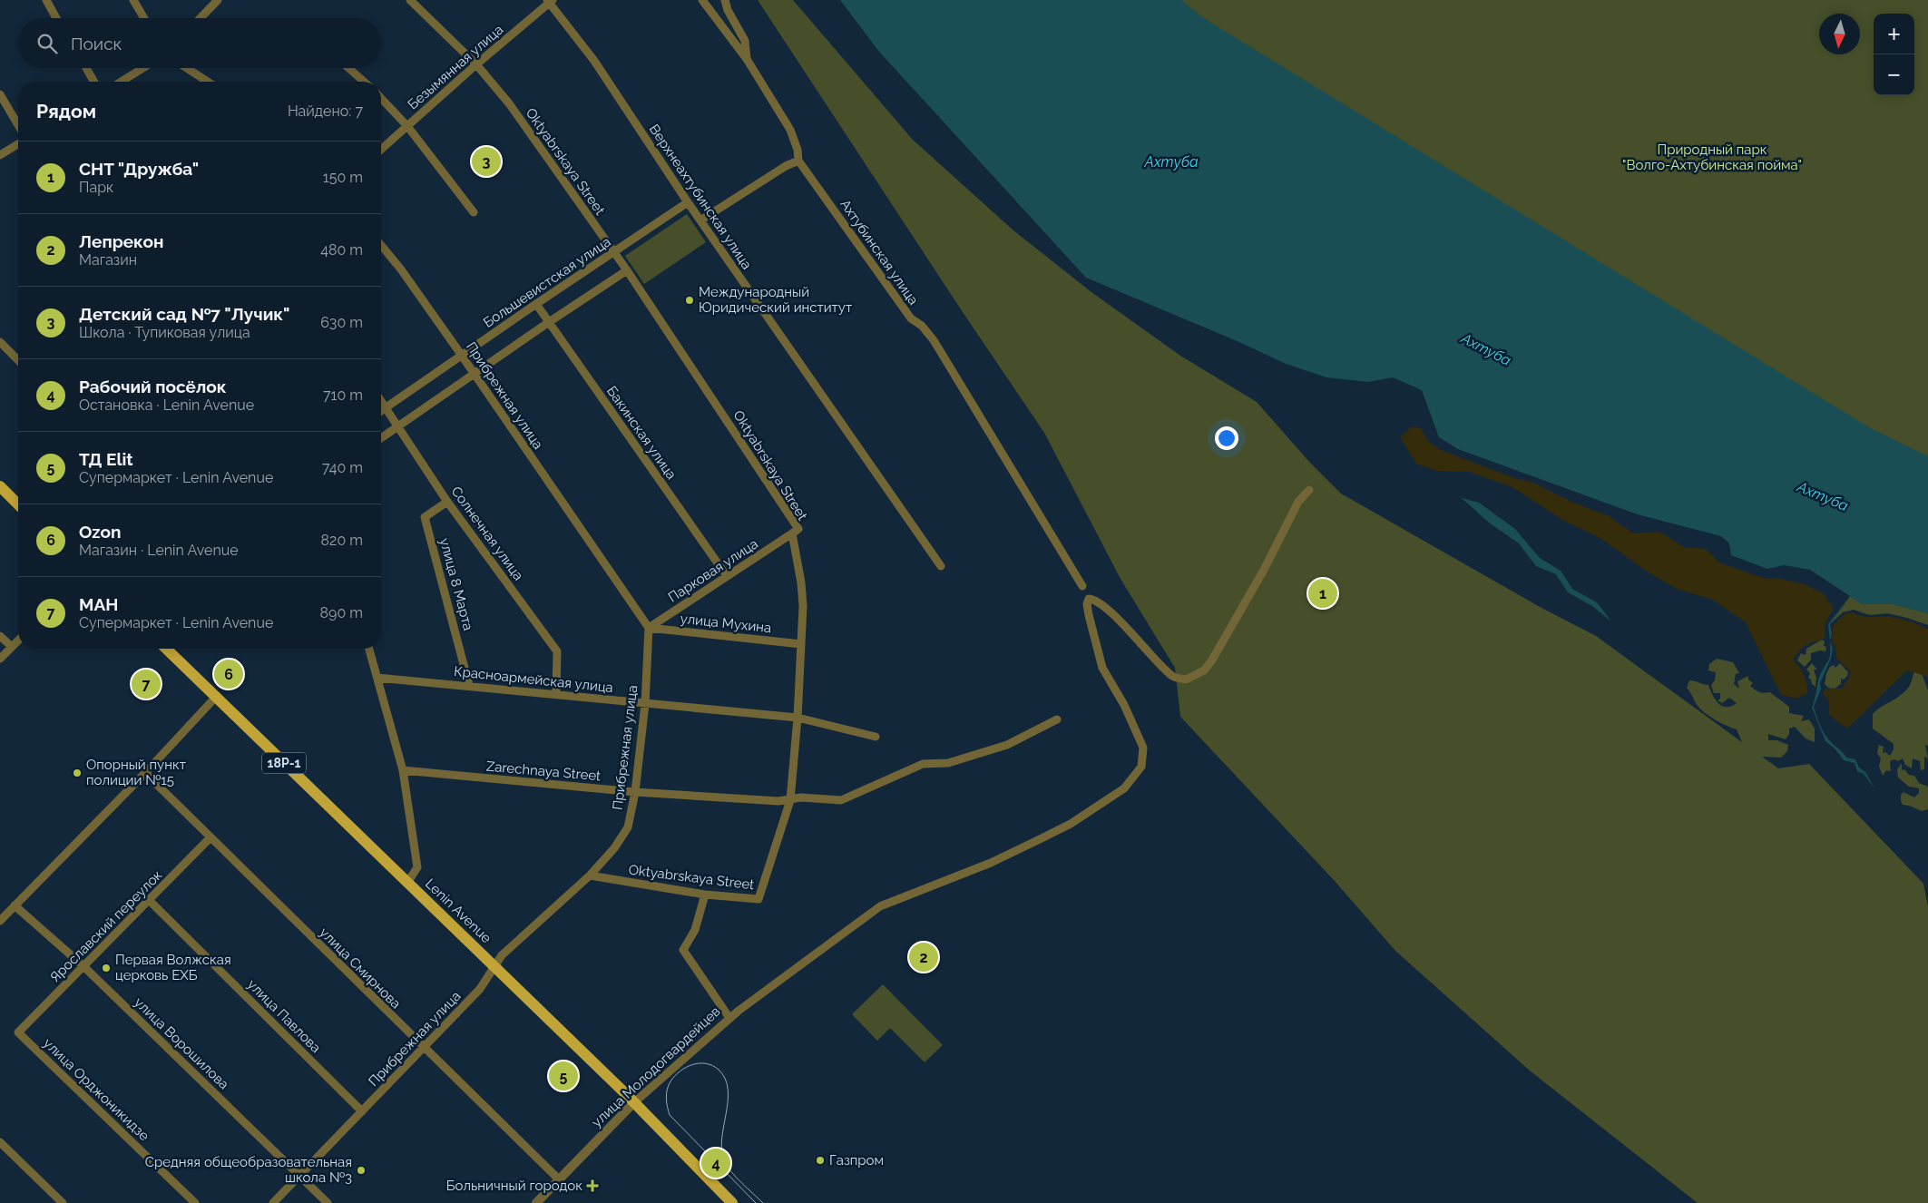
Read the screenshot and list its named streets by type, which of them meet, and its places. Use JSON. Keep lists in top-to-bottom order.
{
  "streets": {
    "main road": ["18Р-1", "Lenin Avenue"],
    "street": [
      "Безымянная улица",
      "Oktyabrskaya Street",
      "Верхнеахтубинская улица",
      "Ахтубинская улица",
      "Большевистская улица",
      "Прибрежная улица",
      "Бакинская улица",
      "Солнечная улица",
      "Парковая улица",
      "улица 8 Марта",
      "улица Мухина",
      "Красноармейская улица",
      "Zarechnaya Street",
      "Ярославский переулок",
      "улица Смирнова",
      "улица Павлова",
      "улица Ворошилова",
      "улица Молодогвардейцев",
      "улица Орджоникидзе"
    ]
  },
  "crossings": [
    ["Безымянная улица", "Oktyabrskaya Street"],
    ["Безымянная улица", "Верхнеахтубинская улица"],
    ["Oktyabrskaya Street", "Большевистская улица"],
    ["Oktyabrskaya Street", "Прибрежная улица"],
    ["Oktyabrskaya Street", "Парковая улица"],
    ["Oktyabrskaya Street", "улица Мухина"],
    ["Oktyabrskaya Street", "Красноармейская улица"],
    ["Oktyabrskaya Street", "Zarechnaya Street"],
    ["Верхнеахтубинская улица", "Большевистская улица"],
    ["Большевистская улица", "Прибрежная улица"],
    ["Большевистская улица", "Бакинская улица"],
    ["Большевистская улица", "Солнечная улица"],
    ["Прибрежная улица", "Парковая улица"],
    ["Прибрежная улица", "улица Мухина"],
    ["Прибрежная улица", "Красноармейская улица"],
    ["Прибрежная улица", "Zarechnaya Street"],
    ["Прибрежная улица", "Lenin Avenue"],
    ["Прибрежная улица", "улица Смирнова"],
    ["Прибрежная улица", "улица Павлова"],
    ["Прибрежная улица", "улица Ворошилова"],
    ["Бакинская улица", "Парковая улица"],
    ["Солнечная улица", "улица 8 Марта"],
    ["Солнечная улица", "Красноармейская улица"],
    ["Парковая улица", "улица Мухина"],
    ["улица 8 Марта", "Красноармейская улица"],
    ["Lenin Avenue", "улица Молодогвардейцев"],
    ["Ярославский переулок", "улица Смирнова"],
    ["Ярославский переулок", "улица Павлова"],
    ["Ярославский переулок", "улица Ворошилова"],
    ["Ярославский переулок", "улица Орджоникидзе"],
    ["улица Смирнова", "улица Молодогвардейцев"]
  ],
  "water": ["Ахтуба"],
  "parks": ["Природный парк \"Волго-Ахтубинская пойма\""],
  "places": {
    "other": [
      "Международный Юридический институт",
      "Опорный пункт полиции №15",
      "Первая Волжская церковь ЕХБ",
      "Газпром",
      "Средняя общеобразовательная школа №3"
    ],
    "health": ["Больничный городок"]
  },
  "north": "bottom",
  "page": {
    "map_buttons": ["+", "−"],
    "search": "Поиск",
    "heading": ["Рядом", "Найдено: 7"],
    "list": [
      {
        "mark": "1",
        "name": "СНТ \"Дружба\"",
        "note": "Парк",
        "value": "150 m"
      },
      {
        "mark": "2",
        "name": "Лепрекон",
        "note": "Магазин",
        "value": "480 m"
      },
      {
        "mark": "3",
        "name": "Детский сад №7 \"Лучик\"",
        "note": "Школа · Тупиковая улица",
        "value": "630 m"
      },
      {
        "mark": "4",
        "name": "Рабочий посёлок",
        "note": "Остановка · Lenin Avenue",
        "value": "710 m"
      },
      {
        "mark": "5",
        "name": "ТД Elit",
        "note": "Супермаркет · Lenin Avenue",
        "value": "740 m"
      },
      {
        "mark": "6",
        "name": "Ozon",
        "note": "Магазин · Lenin Avenue",
        "value": "820 m"
      },
      {
        "mark": "7",
        "name": "МАН",
        "note": "Супермаркет · Lenin Avenue",
        "value": "890 m"
      }
    ],
    "pins": [
      "3",
      "1",
      "6",
      "7",
      "2",
      "5",
      "4"
    ]
  }
}
